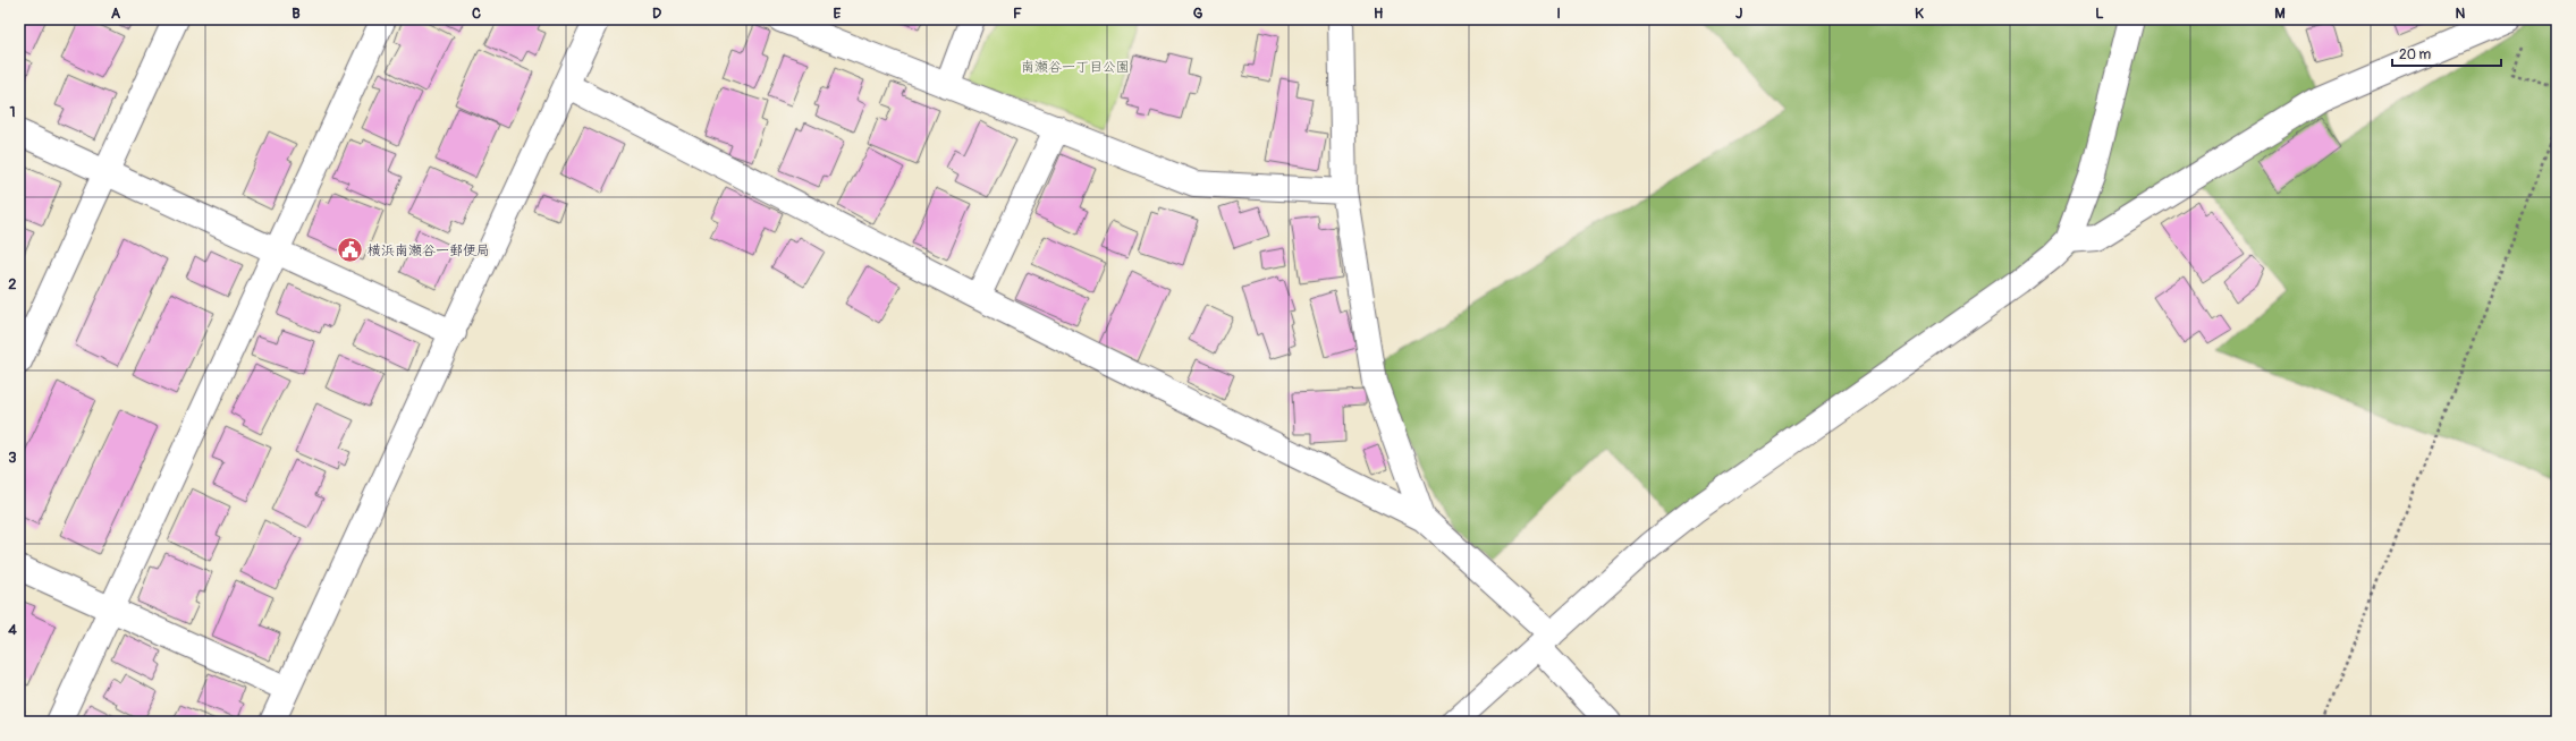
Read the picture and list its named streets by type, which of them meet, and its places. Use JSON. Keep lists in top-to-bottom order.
{
  "parks": ["南瀬谷一丁目公園"],
  "places": {
    "public building": ["横浜南瀬谷一郵便局"]
  },
  "scale_bar": "20 m",
  "grid": {
    "columns": [
      "A",
      "B",
      "C",
      "D",
      "E",
      "F",
      "G",
      "H",
      "I",
      "J",
      "K",
      "L",
      "M",
      "N"
    ],
    "rows": [
      "1",
      "2",
      "3",
      "4"
    ]
  }
}
